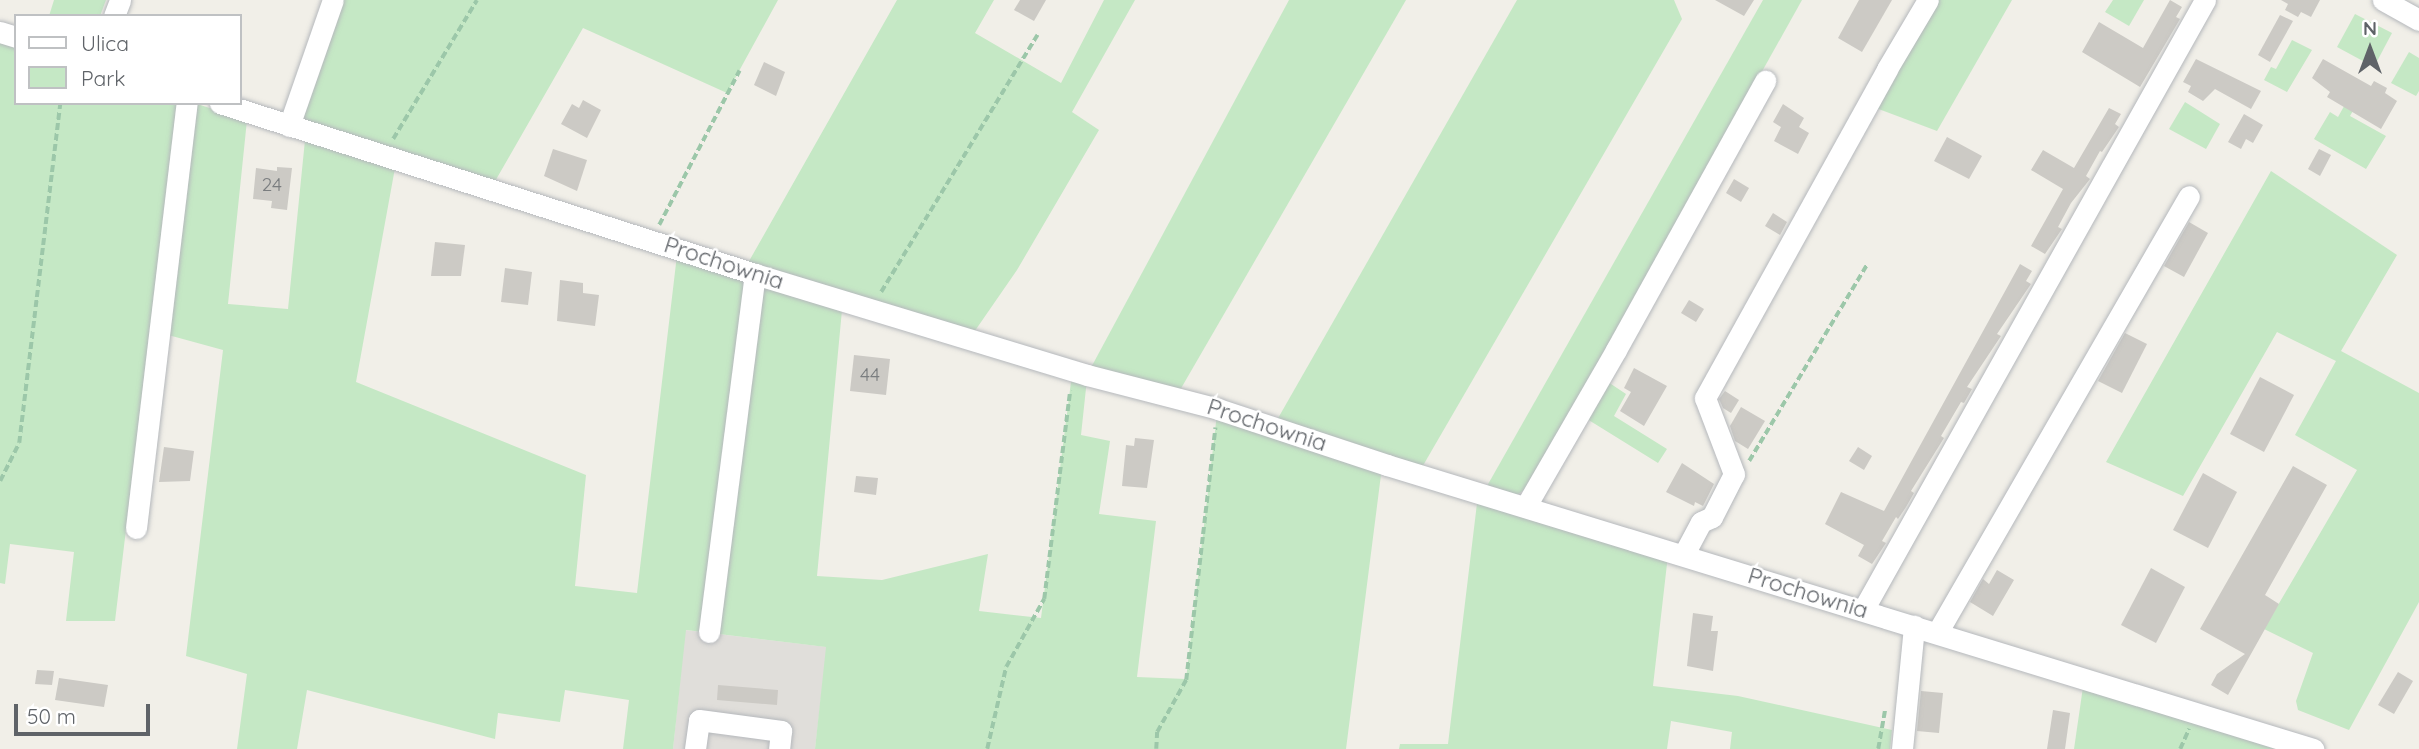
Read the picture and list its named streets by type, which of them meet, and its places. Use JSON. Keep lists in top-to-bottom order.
{
  "streets": {
    "street": ["Prochownia"]
  },
  "house_numbers": ["24", "44"],
  "legend": ["Ulica", "Park"],
  "scale_bar": "50 m",
  "north": "top"
}
